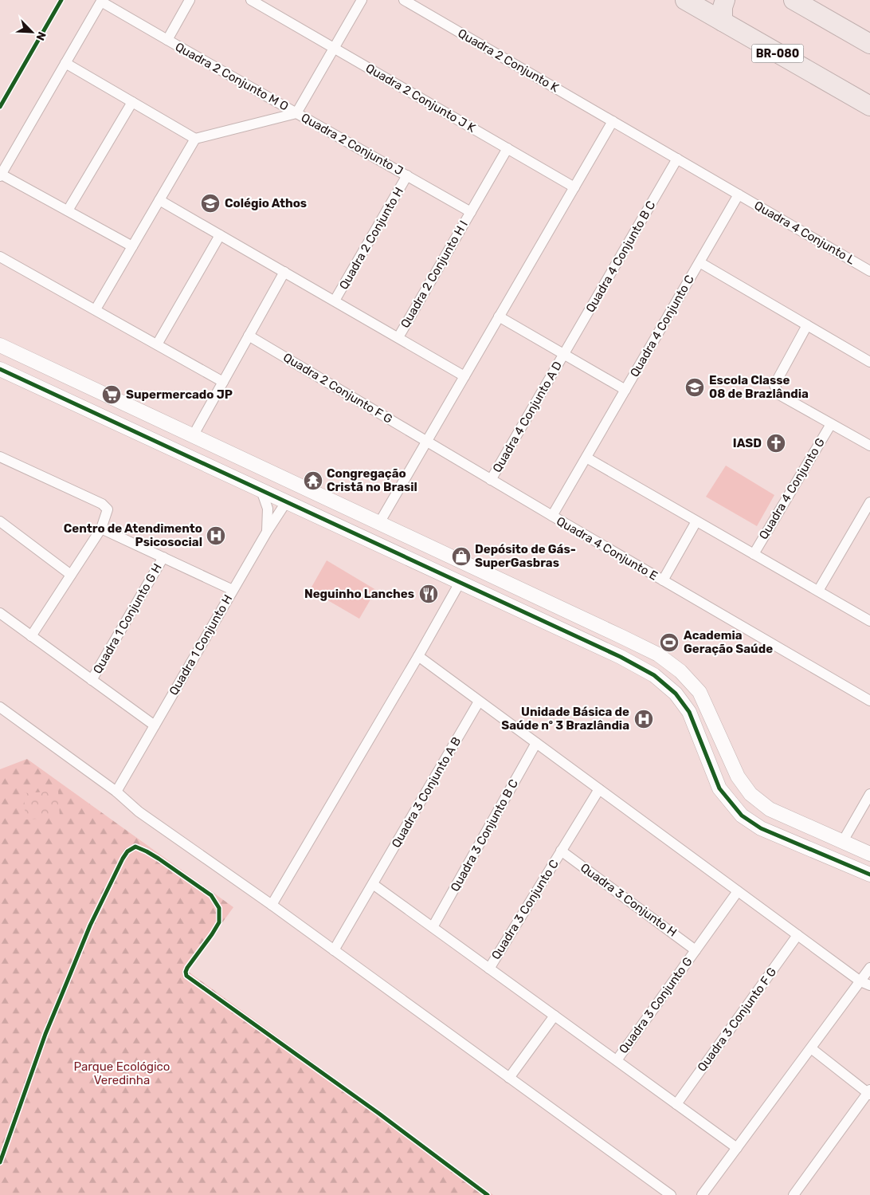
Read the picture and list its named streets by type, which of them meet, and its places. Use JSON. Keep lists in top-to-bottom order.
{
  "streets": {
    "highway": ["BR-080"],
    "street": [
      "Quadra 2 Conjunto K",
      "Quadra 2 Conjunto M O",
      "Quadra 2 Conjunto J K",
      "Quadra 2 Conjunto J",
      "Quadra 4 Conjunto L",
      "Quadra 2 Conjunto H",
      "Quadra 4 Conjunto B C",
      "Quadra 2 Conjunto H I",
      "Quadra 4 Conjunto C",
      "Quadra 2 Conjunto F G",
      "Quadra 4 Conjunto A D",
      "Quadra 4 Conjunto G",
      "Quadra 4 Conjunto E",
      "Quadra 1 Conjunto G H",
      "Quadra 1 Conjunto H",
      "Quadra 3 Conjunto A B",
      "Quadra 3 Conjunto B C",
      "Quadra 3 Conjunto H",
      "Quadra 3 Conjunto C",
      "Quadra 3 Conjunto G",
      "Quadra 3 Conjunto F G"
    ]
  },
  "crossings": [
    ["Quadra 2 Conjunto K", "Quadra 4 Conjunto B C"],
    ["Quadra 2 Conjunto M O", "Quadra 2 Conjunto J"],
    ["Quadra 2 Conjunto J K", "Quadra 2 Conjunto H I"],
    ["Quadra 2 Conjunto J", "Quadra 2 Conjunto H"],
    ["Quadra 2 Conjunto J", "Quadra 2 Conjunto H I"],
    ["Quadra 4 Conjunto L", "Quadra 4 Conjunto C"],
    ["Quadra 4 Conjunto B C", "Quadra 4 Conjunto A D"],
    ["Quadra 4 Conjunto C", "Quadra 4 Conjunto E"],
    ["Quadra 2 Conjunto F G", "Quadra 4 Conjunto A D"],
    ["Quadra 2 Conjunto F G", "Quadra 4 Conjunto E"],
    ["Quadra 4 Conjunto A D", "Quadra 4 Conjunto E"],
    ["Quadra 1 Conjunto G H", "Quadra 1 Conjunto H"],
    ["Quadra 3 Conjunto H", "Quadra 3 Conjunto C"],
    ["Quadra 3 Conjunto H", "Quadra 3 Conjunto G"]
  ],
  "parks": ["Parque Ecológico Veredinha"],
  "places": {
    "school or university": ["Colégio Athos", "Escola Classe 08 de Brazlândia"],
    "supermarket": ["Supermercado JP"],
    "church": ["IASD"],
    "temple": ["Congregação Cristã no Brasil"],
    "hospital": ["Centro de Atendimento Psicosocial", "Unidade Básica de Saúde nº 3 Brazlândia"],
    "shop": ["Depósito de Gás- SuperGasbras"],
    "restaurant": ["Neguinho Lanches"],
    "sports": ["Academia Geração Saúde"]
  },
  "north": "bottom right"
}
